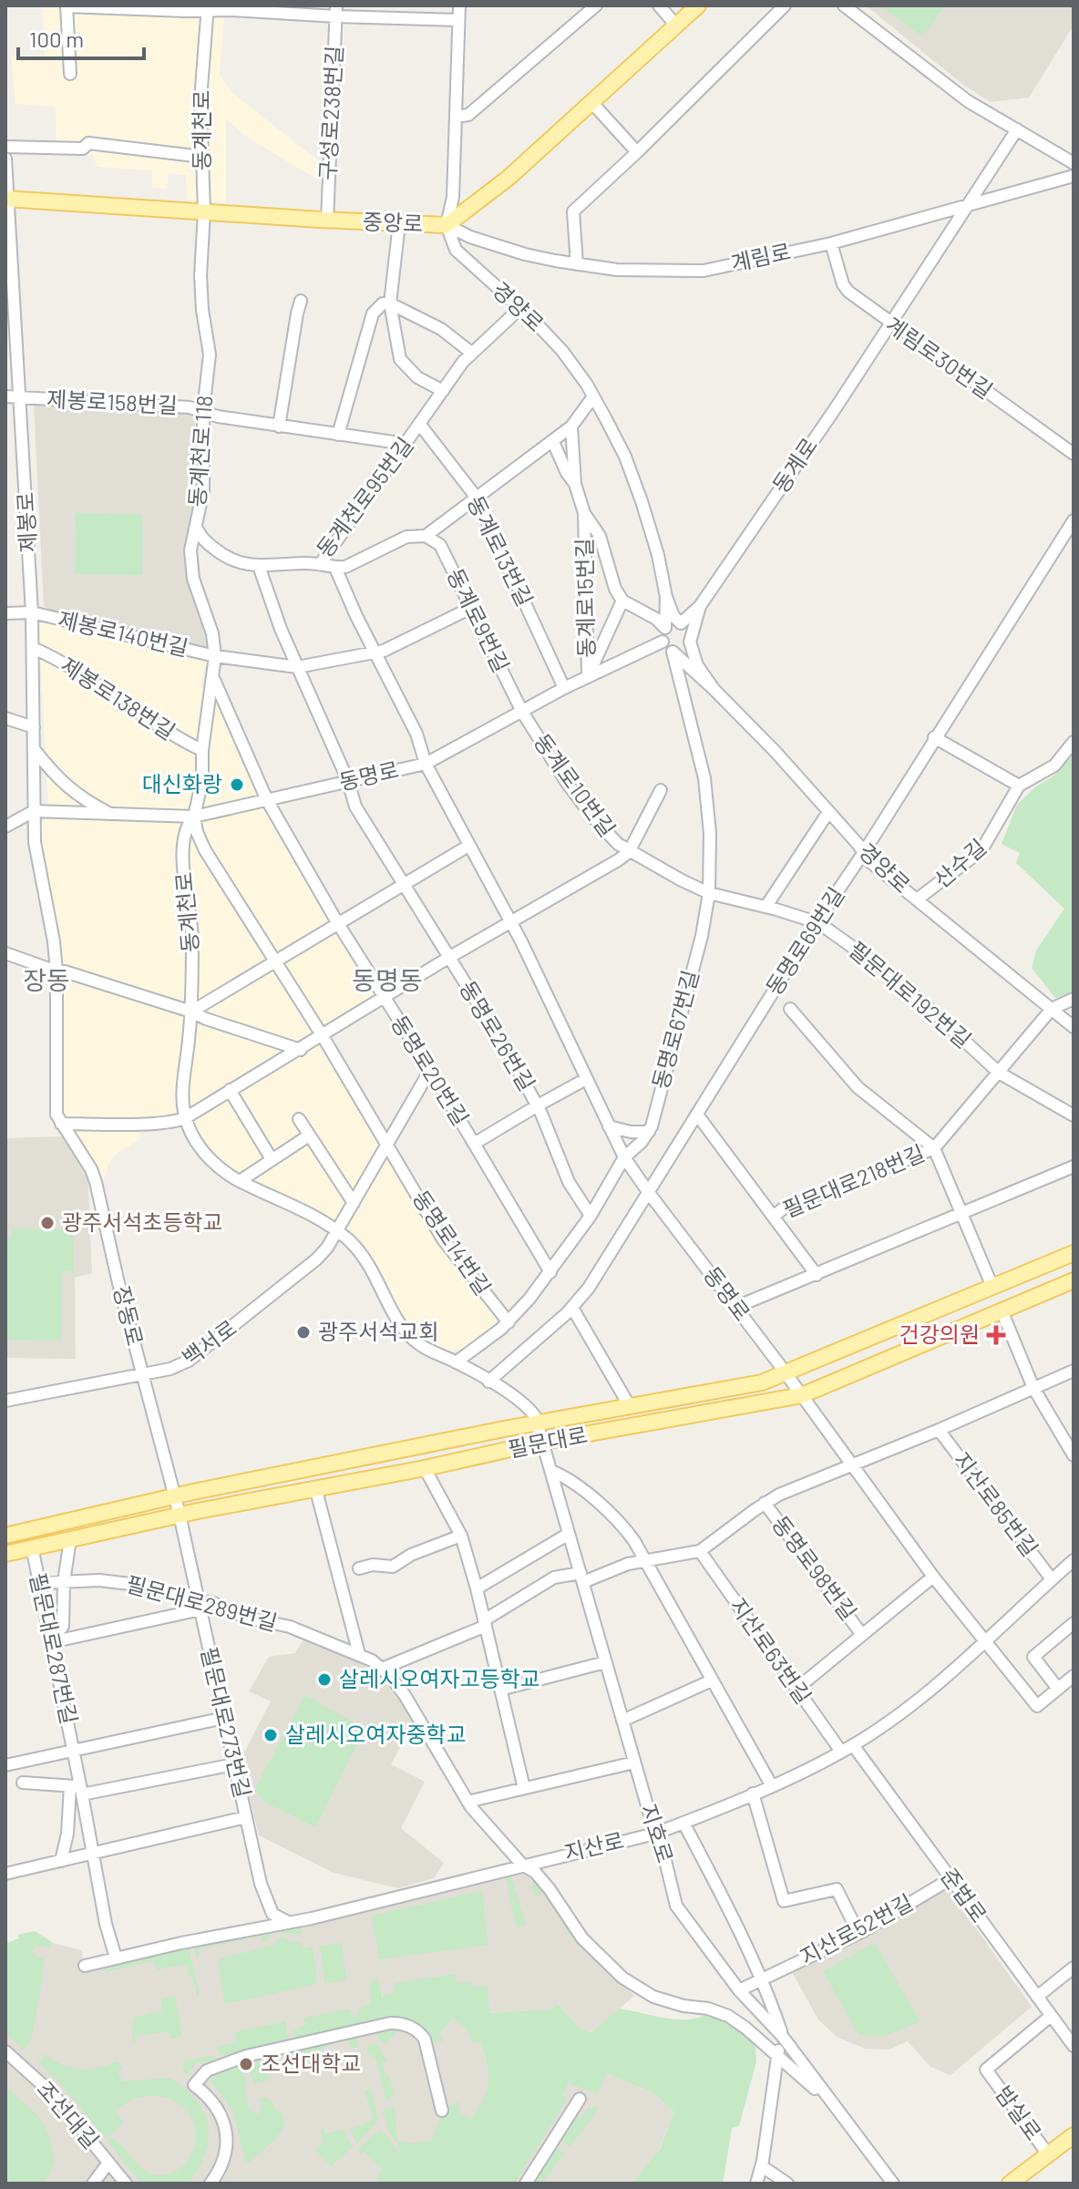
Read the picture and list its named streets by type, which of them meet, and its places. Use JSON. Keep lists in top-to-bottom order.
{
  "streets": {
    "main road": ["중앙로", "필문대로", "밤실로"],
    "street": [
      "구성로238번길",
      "동계천로",
      "계림로",
      "경양로",
      "계림로30번길",
      "제봉로158번길",
      "동계천로 118",
      "동계로",
      "동계천로95번길",
      "제봉로",
      "동계로13번길",
      "동계로15번길",
      "동계로9번길",
      "제봉로140번길",
      "제봉로138번길",
      "동명로",
      "동계로10번길",
      "산수길",
      "동명로69번길",
      "필문대로192번길",
      "동명로67번길",
      "동명로26번길",
      "동명로20번길",
      "필문대로218번길",
      "동명로14번길",
      "장동로",
      "백서로",
      "지산로85번길",
      "동명로98번길",
      "필문대로289번길",
      "필문대로287번길",
      "지산로63번길",
      "필문대로273번길",
      "지호로",
      "지산로",
      "준법로",
      "지산로52번길",
      "조선대길"
    ]
  },
  "crossings": [
    ["구성로238번길", "중앙로"],
    ["동계천로", "중앙로"],
    ["동계천로", "동계천로 118"],
    ["동계천로", "동명로"],
    ["동계천로", "동명로69번길"],
    ["동계천로", "동명로14번길"],
    ["동계천로", "백서로"],
    ["동계천로", "필문대로"],
    ["동계천로", "지호로"],
    ["중앙로", "계림로"],
    ["중앙로", "경양로"],
    ["중앙로", "동계천로 118"],
    ["중앙로", "제봉로"],
    ["계림로", "경양로"],
    ["계림로", "계림로30번길"],
    ["계림로", "동계로"],
    ["경양로", "동계천로95번길"],
    ["경양로", "산수길"],
    ["경양로", "동명로69번길"],
    ["경양로", "동명로67번길"],
    ["계림로30번길", "동계로"],
    ["제봉로158번길", "동계천로 118"],
    ["제봉로158번길", "동계천로95번길"],
    ["제봉로158번길", "제봉로"],
    ["동계천로 118", "동계천로95번길"],
    ["동계천로 118", "제봉로140번길"],
    ["동계천로 118", "제봉로138번길"],
    ["동계천로 118", "동명로"],
    ["동계천로 118", "동명로14번길"],
    ["동계천로95번길", "동계로13번길"],
    ["동계천로95번길", "동명로26번길"],
    ["제봉로", "제봉로140번길"],
    ["제봉로", "제봉로138번길"],
    ["제봉로", "동명로"],
    ["제봉로", "장동로"],
    ["동계로9번길", "제봉로140번길"],
    ["동계로9번길", "동계로10번길"],
    ["제봉로140번길", "동명로26번길"],
    ["동명로", "동명로69번길"],
    ["동명로", "동명로67번길"],
    ["동명로", "동명로26번길"],
    ["동명로", "동명로20번길"],
    ["동명로", "동명로14번길"],
    ["동명로", "장동로"],
    ["동명로", "필문대로"],
    ["동명로", "지산로85번길"],
    ["동명로", "동명로98번길"],
    ["동명로", "지산로"],
    ["동계로10번길", "동명로67번길"],
    ["동명로69번길", "필문대로192번길"],
    ["동명로69번길", "필문대로218번길"],
    ["동명로26번길", "동명로20번길"],
    ["장동로", "백서로"],
    ["장동로", "필문대로"],
    ["장동로", "필문대로273번길"],
    ["필문대로", "필문대로287번길"],
    ["필문대로", "필문대로273번길"],
    ["필문대로", "지호로"],
    ["지산로85번길", "동명로98번길"],
    ["지산로85번길", "지산로"],
    ["동명로98번길", "필문대로289번길"],
    ["동명로98번길", "지산로63번길"],
    ["동명로98번길", "지호로"],
    ["필문대로289번길", "필문대로287번길"],
    ["필문대로289번길", "필문대로273번길"],
    ["필문대로289번길", "지호로"],
    ["필문대로289번길", "지산로"],
    ["필문대로287번길", "필문대로273번길"],
    ["필문대로287번길", "지산로"],
    ["지산로63번길", "지산로"],
    ["필문대로273번길", "지산로"],
    ["지호로", "지산로"],
    ["지호로", "지산로52번길"],
    ["지산로", "준법로"],
    ["준법로", "지산로52번길"],
    ["준법로", "밤실로"]
  ],
  "districts": ["장동", "동명동"],
  "places": {
    "other": [
      "대신화랑",
      "광주서석초등학교",
      "광주서석교회",
      "살레시오여자고등학교",
      "살레시오여자중학교",
      "조선대학교"
    ],
    "health": ["건강의원"]
  },
  "scale_bar": "100 m"
}
